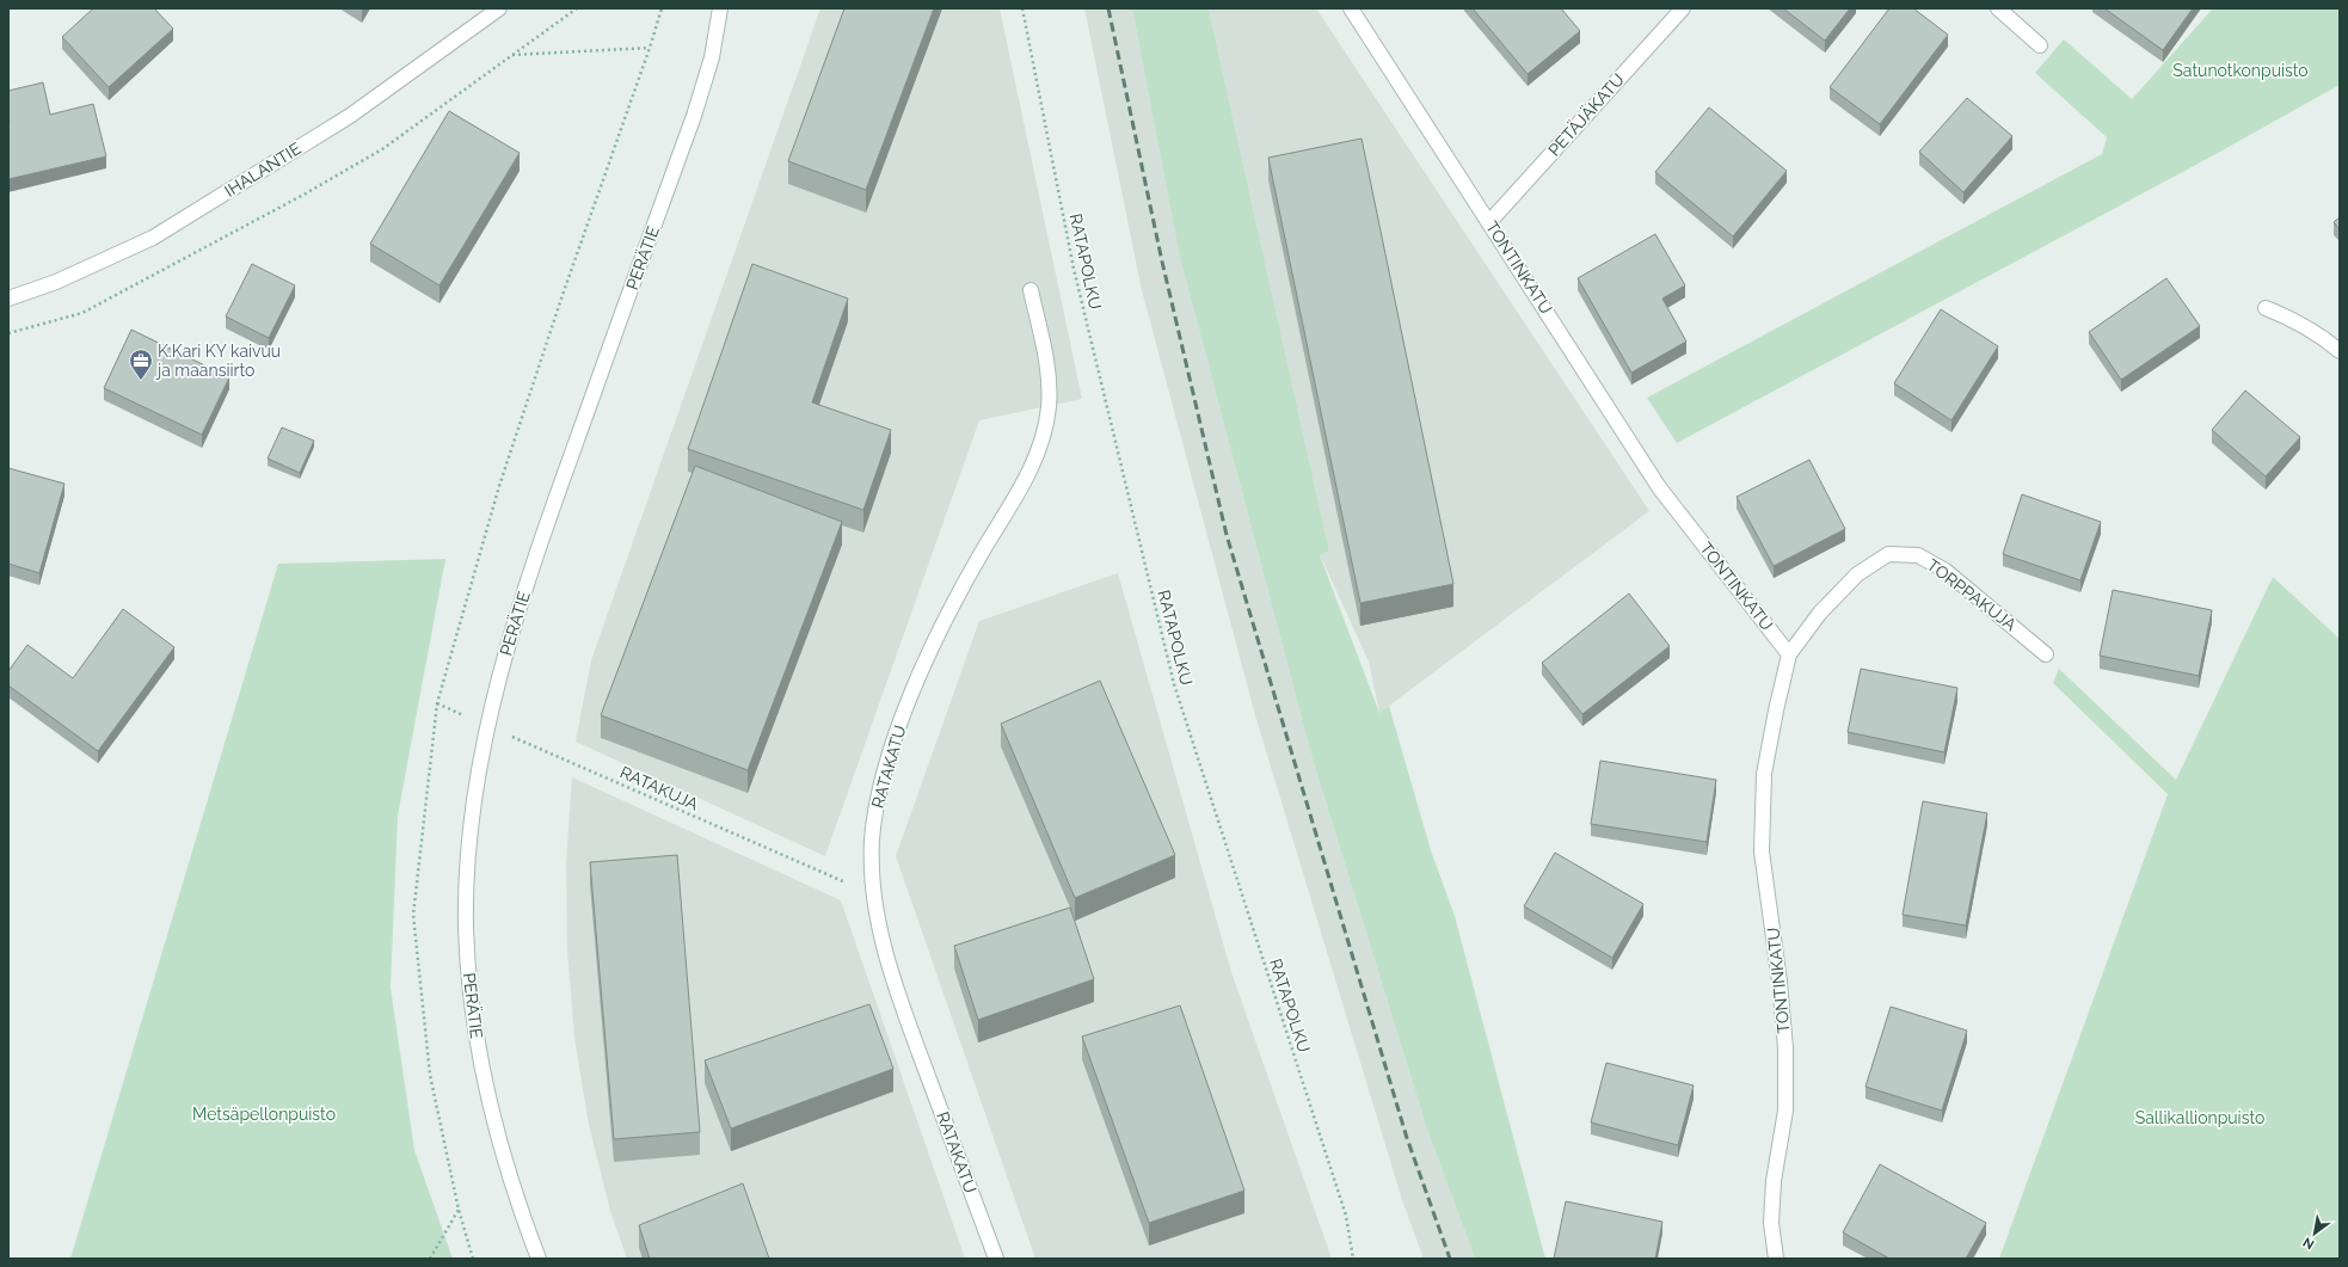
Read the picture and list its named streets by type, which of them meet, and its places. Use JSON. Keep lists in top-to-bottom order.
{
  "streets": {
    "street": [
      "PETÄJÄKATU",
      "IHALANTIE",
      "PERÄTIE",
      "TONTINKATU",
      "TORPPAKUJA",
      "RATAKATU"
    ],
    "path": ["RATAPOLKU", "RATAKUJA"]
  },
  "crossings": [
    ["PETÄJÄKATU", "TONTINKATU"],
    ["PERÄTIE", "RATAKUJA"],
    ["TONTINKATU", "TORPPAKUJA"],
    ["RATAKATU", "RATAKUJA"]
  ],
  "parks": ["Satunotkonpuisto", "Metsäpellonpuisto", "Sallikallionpuisto"],
  "places": {
    "office": ["K.Kari KY kaivuu ja maansiirto"]
  },
  "north": "bottom left"
}
